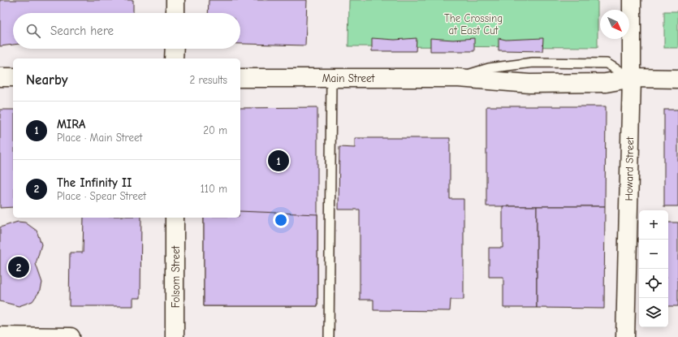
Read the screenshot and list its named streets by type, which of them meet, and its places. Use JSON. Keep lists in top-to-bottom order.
{
  "streets": {
    "street": ["Main Street", "Howard Street", "Folsom Street"]
  },
  "crossings": [
    ["Main Street", "Howard Street"]
  ],
  "parks": ["The Crossing at East Cut"],
  "north": "bottom right",
  "page": {
    "search": "Search here",
    "heading": ["Nearby", "2 results"],
    "list": [
      {
        "mark": "1",
        "name": "MIRA",
        "note": "Place · Main Street",
        "value": "20 m"
      },
      {
        "mark": "2",
        "name": "The Infinity II",
        "note": "Place · Spear Street",
        "value": "110 m"
      }
    ],
    "pins": ["1", "2"],
    "map_buttons": ["+", "−"]
  }
}
